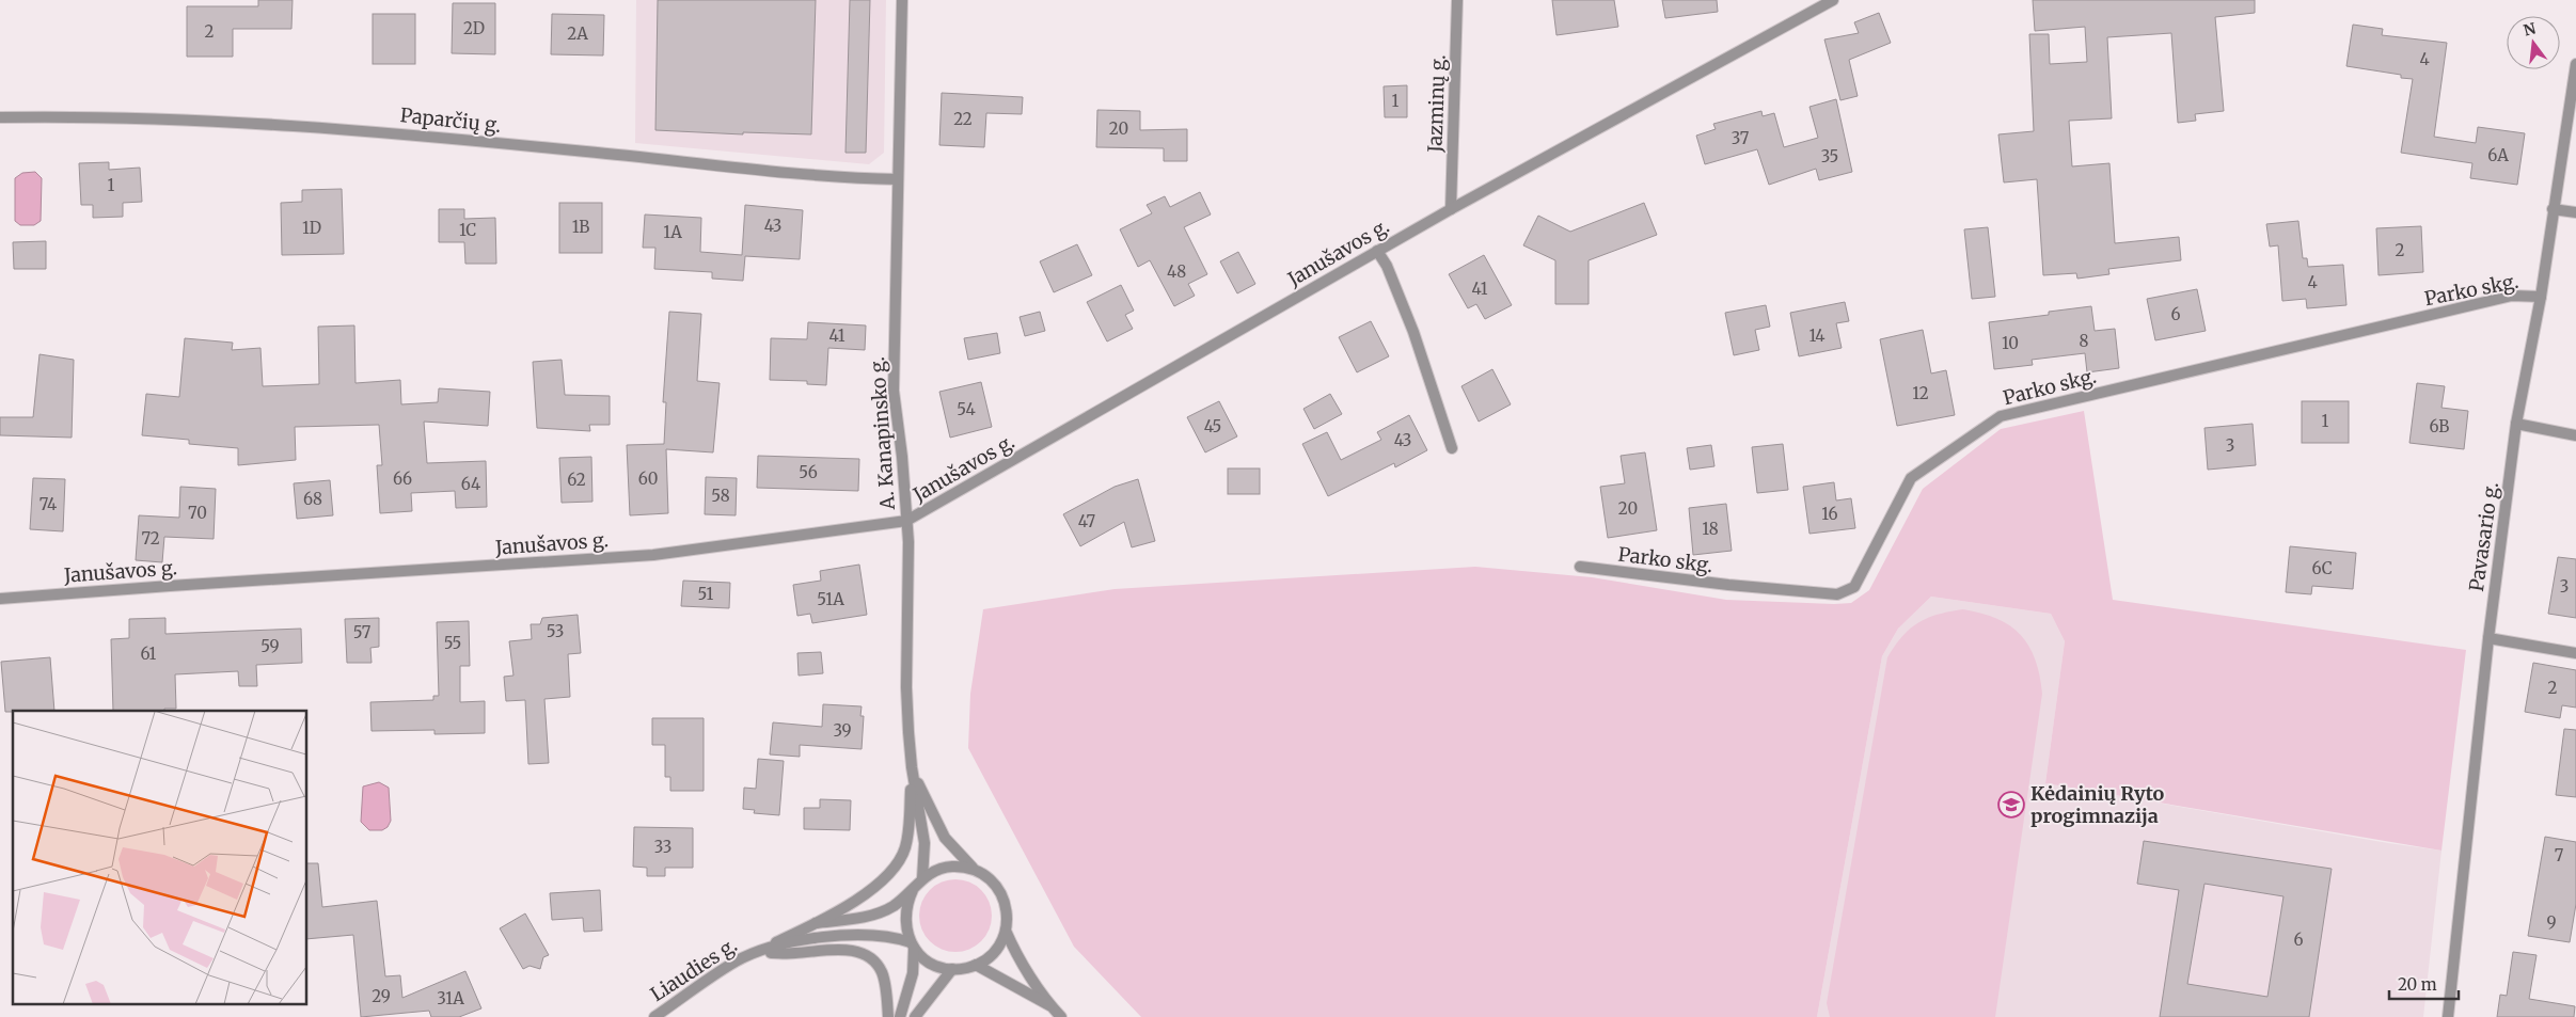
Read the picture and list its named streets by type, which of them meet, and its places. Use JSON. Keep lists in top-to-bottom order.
{
  "streets": {
    "street": [
      "Jazminų g.",
      "Paparčių g.",
      "Janušavos g.",
      "Parko skg.",
      "A. Kanapinsko g.",
      "Pavasario g.",
      "Liaudies g."
    ]
  },
  "crossings": [
    ["Jazminų g.", "Janušavos g."],
    ["Paparčių g.", "A. Kanapinsko g."],
    ["Janušavos g.", "A. Kanapinsko g."],
    ["Parko skg.", "Pavasario g."]
  ],
  "places": {
    "school or university": ["Kėdainių Ryto progimnazija"]
  },
  "house_numbers": [
    "2D",
    "2",
    "2A",
    "4",
    "1",
    "22",
    "20",
    "37",
    "6A",
    "35",
    "1",
    "43",
    "1B",
    "1D",
    "1C",
    "1A",
    "2",
    "48",
    "4",
    "41",
    "6",
    "41",
    "14",
    "8",
    "10",
    "12",
    "54",
    "1",
    "45",
    "6B",
    "43",
    "3",
    "56",
    "66",
    "60",
    "62",
    "64",
    "58",
    "68",
    "74",
    "20",
    "70",
    "16",
    "47",
    "18",
    "72",
    "6C",
    "3",
    "51",
    "51A",
    "53",
    "57",
    "55",
    "59",
    "61",
    "2",
    "39",
    "33",
    "7",
    "9",
    "6",
    "29",
    "31A"
  ],
  "scale_bar": "20 m",
  "north": "top"
}
